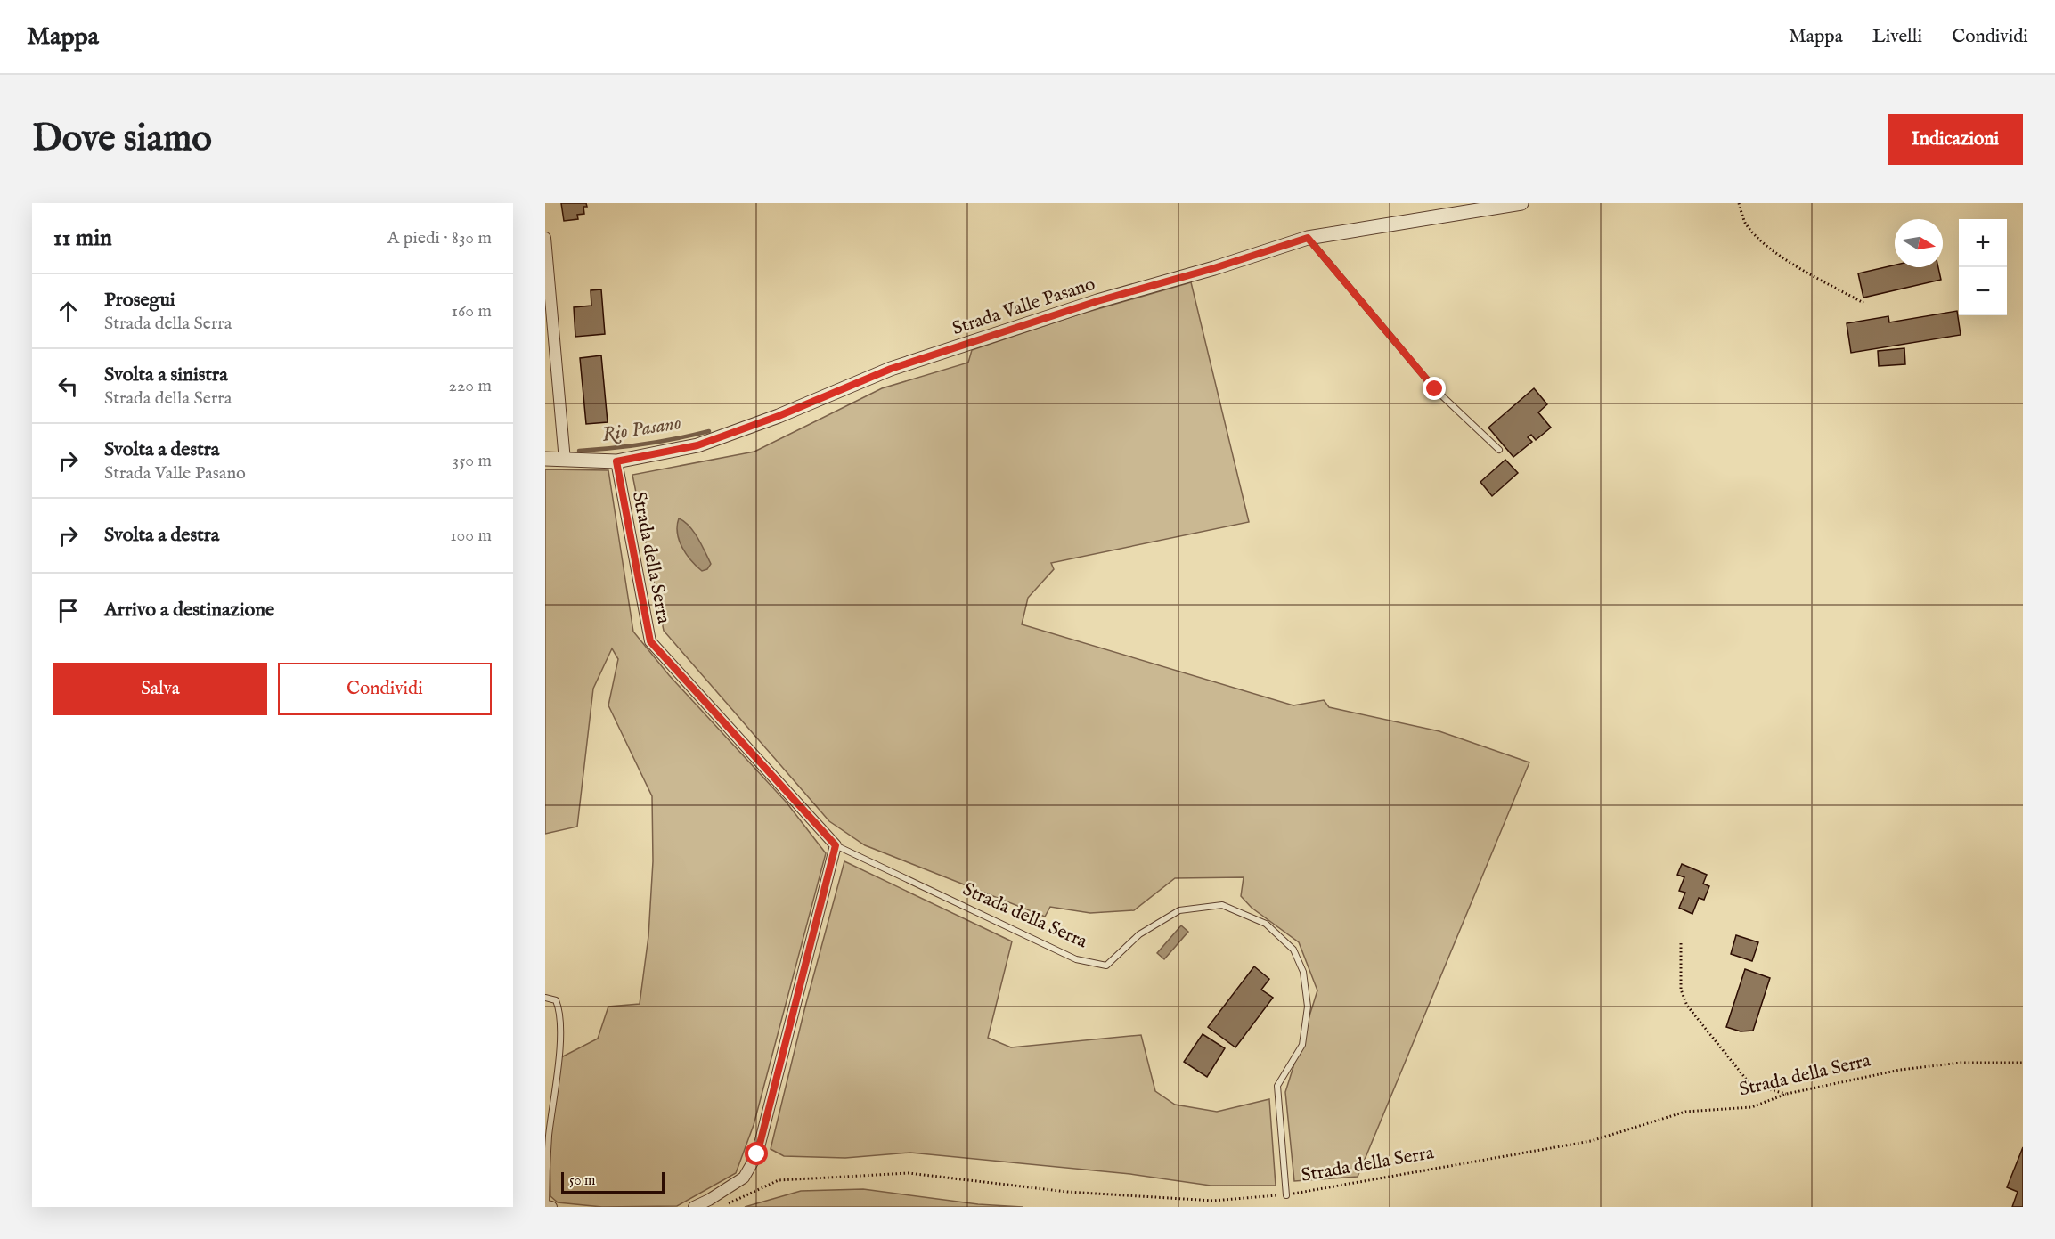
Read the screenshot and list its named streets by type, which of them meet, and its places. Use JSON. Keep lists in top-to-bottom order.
{
  "streets": {
    "street": ["Strada Valle Pasano", "Strada della Serra"]
  },
  "crossings": [
    ["Strada Valle Pasano", "Strada della Serra"]
  ],
  "water": ["Rio Pasano"],
  "scale_bar": "50 m",
  "north": "right",
  "page": {
    "header": "Mappa",
    "nav": ["Mappa", "Livelli", "Condividi"],
    "buttons": [
      "Indicazioni",
      ["Salva", "Condividi"]
    ],
    "title": "Dove siamo",
    "heading": ["11 min", "A piedi · 830 m"],
    "map_buttons": ["+", "−"],
    "list": [
      ["Prosegui", "Strada della Serra", "160 m"],
      ["Svolta a sinistra", "Strada della Serra", "220 m"],
      ["Svolta a destra", "Strada Valle Pasano", "350 m"],
      ["Svolta a destra", "100 m"],
      "Arrivo a destinazione"
    ],
    "scale": "50 m"
  }
}
